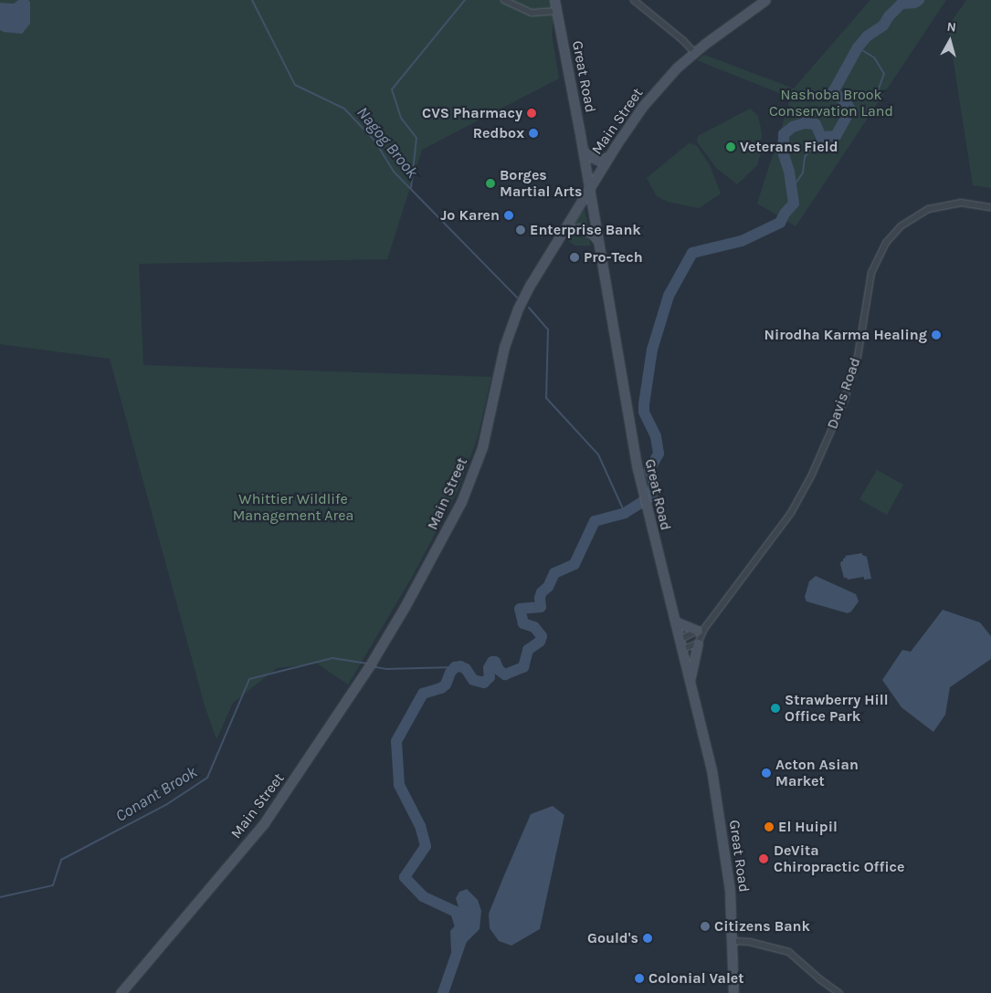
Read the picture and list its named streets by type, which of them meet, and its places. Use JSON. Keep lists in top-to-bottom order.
{
  "streets": {
    "main road": ["Great Road", "Main Street"],
    "street": ["Davis Road"]
  },
  "crossings": [
    ["Great Road", "Main Street"],
    ["Great Road", "Davis Road"]
  ],
  "water": ["Nagog Brook", "Conant Brook"],
  "parks": ["Nashoba Brook Conservation Land", "Whittier Wildlife Management Area"],
  "places": [
    "CVS Pharmacy",
    "Redbox",
    "Veterans Field",
    "Borges Martial Arts",
    "Jo Karen",
    "Enterprise Bank",
    "Pro-Tech",
    "Nirodha Karma Healing",
    "Strawberry Hill Office Park",
    "Acton Asian Market",
    "El Huipil",
    "DeVita Chiropractic Office",
    "Citizens Bank",
    "Gould's",
    "Colonial Valet"
  ],
  "north": "top"
}
